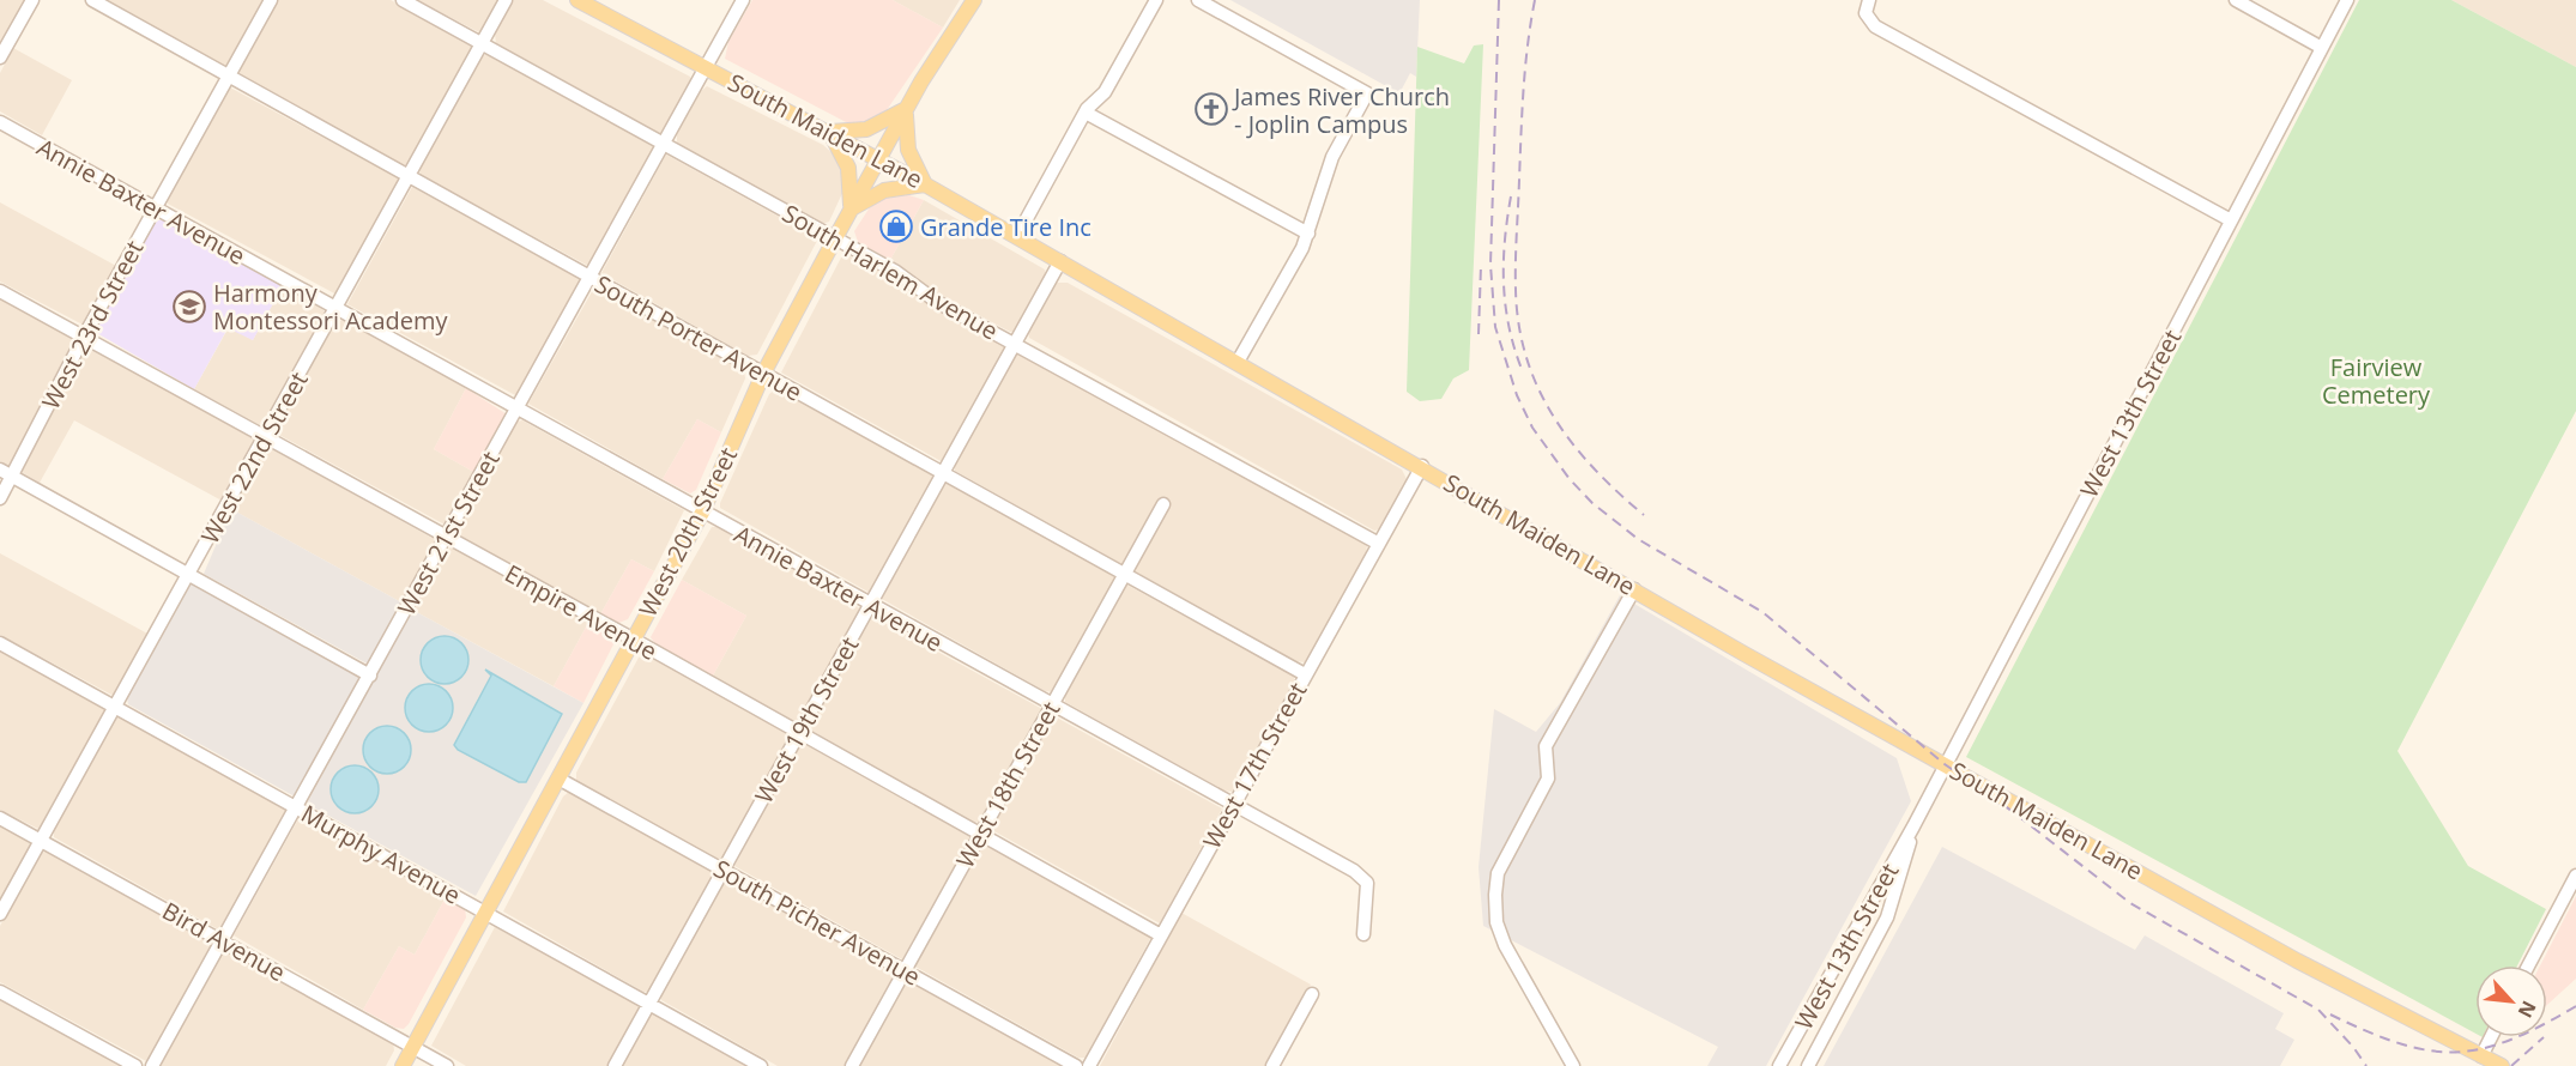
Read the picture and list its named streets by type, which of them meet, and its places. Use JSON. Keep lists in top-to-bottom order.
{
  "streets": {
    "main road": ["South Maiden Lane", "West 20th Street"],
    "street": [
      "Annie Baxter Avenue",
      "South Harlem Avenue",
      "West 23rd Street",
      "South Porter Avenue",
      "West 13th Street",
      "West 22nd Street",
      "West 21st Street",
      "Empire Avenue",
      "West 19th Street",
      "West 17th Street",
      "West 18th Street",
      "Murphy Avenue",
      "South Picher Avenue",
      "Bird Avenue"
    ]
  },
  "crossings": [
    ["South Maiden Lane", "West 13th Street"],
    ["South Maiden Lane", "West 20th Street"],
    ["South Maiden Lane", "West 21st Street"],
    ["South Maiden Lane", "West 19th Street"],
    ["South Maiden Lane", "West 17th Street"],
    ["Annie Baxter Avenue", "West 23rd Street"],
    ["Annie Baxter Avenue", "West 22nd Street"],
    ["Annie Baxter Avenue", "West 20th Street"],
    ["Annie Baxter Avenue", "West 21st Street"],
    ["Annie Baxter Avenue", "West 19th Street"],
    ["Annie Baxter Avenue", "West 17th Street"],
    ["Annie Baxter Avenue", "West 18th Street"],
    ["South Harlem Avenue", "West 22nd Street"],
    ["South Harlem Avenue", "West 20th Street"],
    ["South Harlem Avenue", "West 21st Street"],
    ["South Harlem Avenue", "West 19th Street"],
    ["South Harlem Avenue", "West 17th Street"],
    ["West 23rd Street", "South Porter Avenue"],
    ["West 23rd Street", "Empire Avenue"],
    ["South Porter Avenue", "West 22nd Street"],
    ["South Porter Avenue", "West 20th Street"],
    ["South Porter Avenue", "West 21st Street"],
    ["South Porter Avenue", "West 19th Street"],
    ["South Porter Avenue", "West 17th Street"],
    ["South Porter Avenue", "West 18th Street"],
    ["West 22nd Street", "Empire Avenue"],
    ["West 22nd Street", "Murphy Avenue"],
    ["West 22nd Street", "Bird Avenue"],
    ["West 20th Street", "Empire Avenue"],
    ["West 20th Street", "Murphy Avenue"],
    ["West 20th Street", "South Picher Avenue"],
    ["West 20th Street", "Bird Avenue"],
    ["West 21st Street", "Empire Avenue"],
    ["West 21st Street", "Murphy Avenue"],
    ["West 21st Street", "Bird Avenue"],
    ["Empire Avenue", "West 19th Street"],
    ["Empire Avenue", "West 17th Street"],
    ["Empire Avenue", "West 18th Street"],
    ["West 19th Street", "Murphy Avenue"],
    ["West 19th Street", "South Picher Avenue"],
    ["West 18th Street", "South Picher Avenue"]
  ],
  "parks": ["Fairview Cemetery"],
  "places": {
    "church": ["James River Church - Joplin Campus"],
    "shop": ["Grande Tire Inc"],
    "school or university": ["Harmony Montessori Academy"]
  },
  "north": "bottom right"
}
